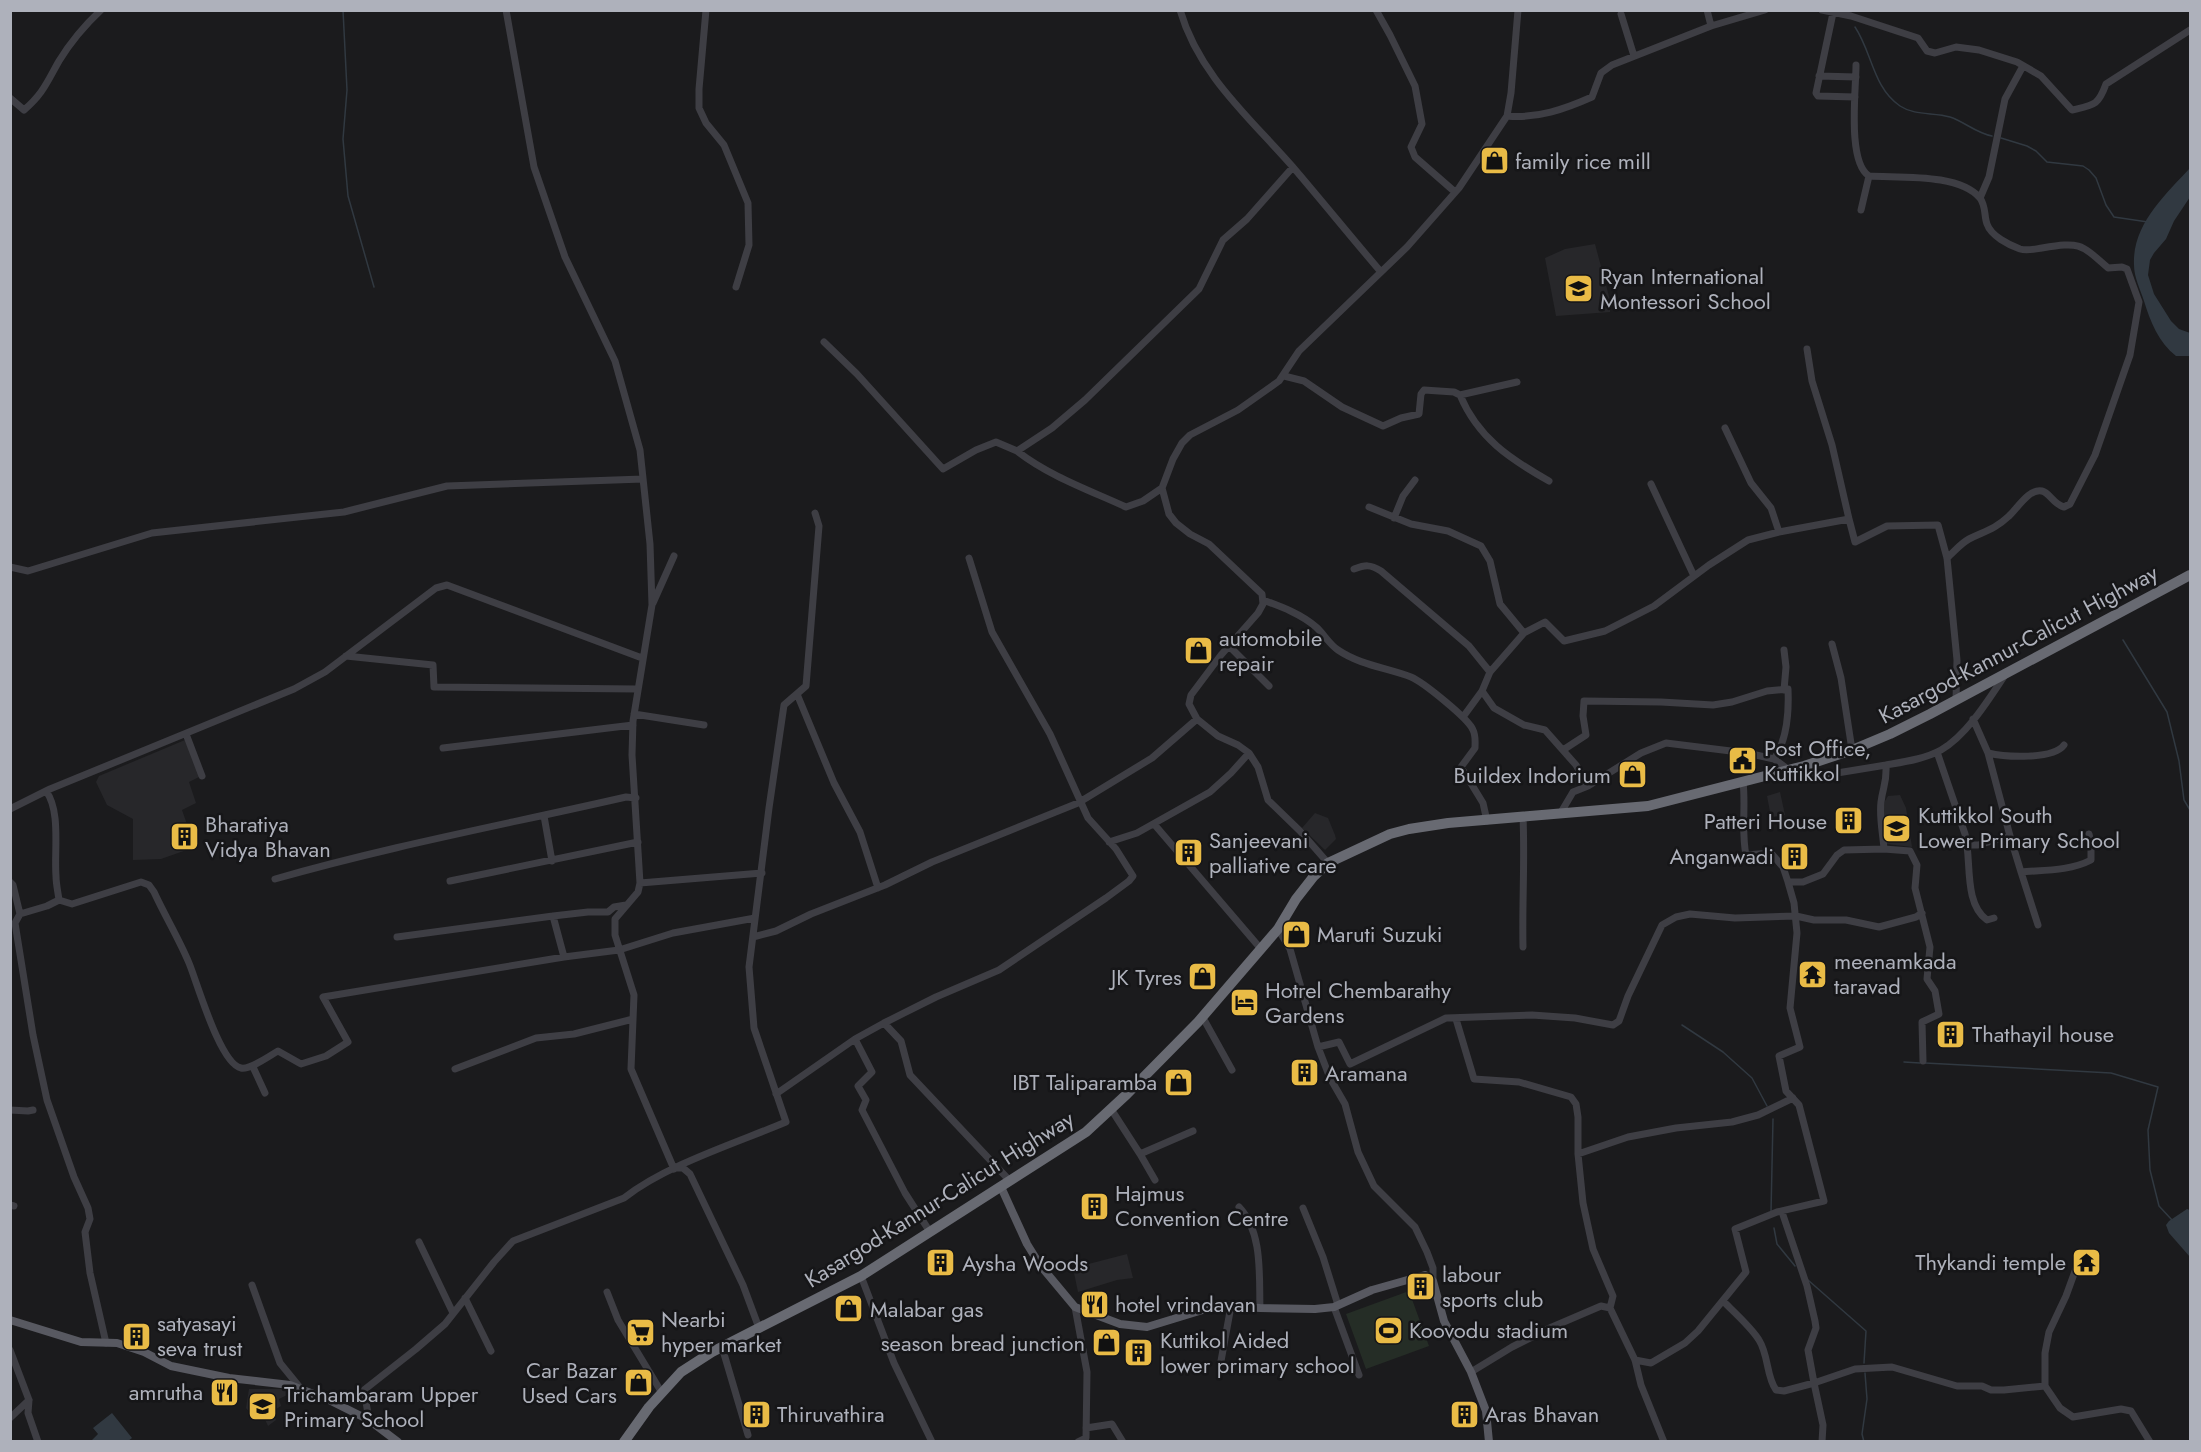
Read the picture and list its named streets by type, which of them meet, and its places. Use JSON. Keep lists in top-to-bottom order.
{
  "streets": {
    "highway": ["Kasargod-Kannur-Calicut Highway"]
  },
  "places": {
    "shop": [
      "family rice mill",
      "automobile repair",
      "Buildex Indorium",
      "Maruti Suzuki",
      "JK Tyres",
      "IBT Taliparamba",
      "Malabar gas",
      "season bread junction",
      "Car Bazar Used Cars"
    ],
    "school or university": ["Ryan International Montessori School", "Kuttikkol South Lower Primary School", "Trichambaram Upper Primary School"],
    "public building": ["Post Office, Kuttikkol"],
    "building": [
      "Patteri House",
      "Bharatiya Vidya Bhavan",
      "Sanjeevani palliative care",
      "Anganwadi",
      "Thathayil house",
      "Aramana",
      "Hajmus Convention Centre",
      "Aysha Woods",
      "labour sports club",
      "satyasayi seva trust",
      "Kuttikol Aided lower primary school",
      "Thiruvathira",
      "Aras Bhavan"
    ],
    "temple": ["meenamkada taravad", "Thykandi temple"],
    "hotel": ["Hotrel Chembarathy Gardens"],
    "restaurant": ["hotel vrindavan", "amrutha"],
    "sports": ["Koovodu stadium"],
    "supermarket": ["Nearbi hyper market"]
  }
}
